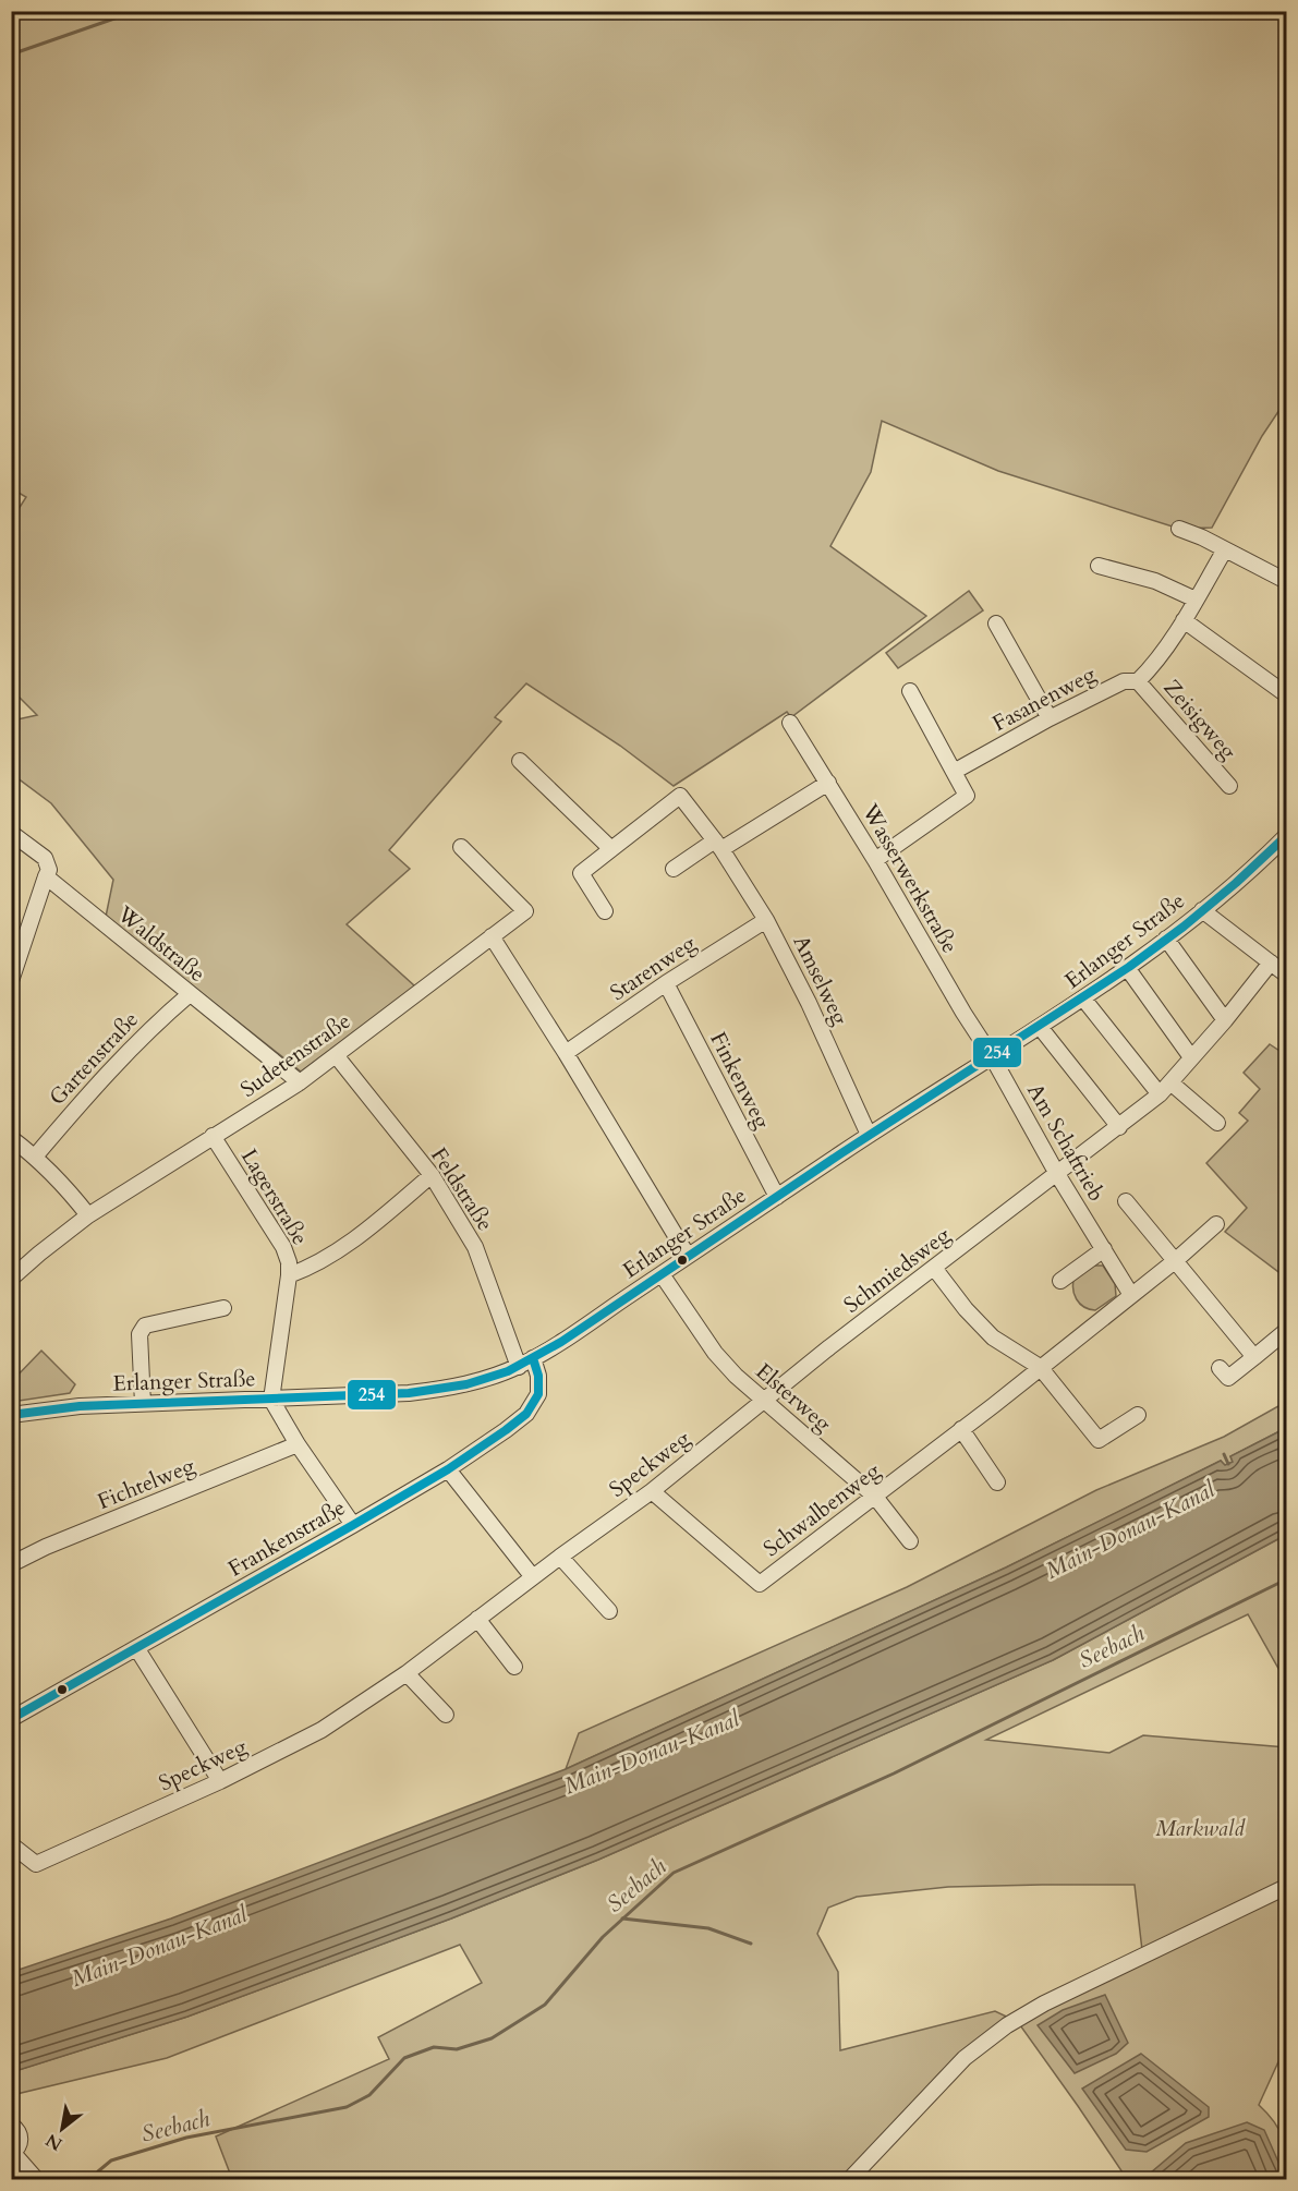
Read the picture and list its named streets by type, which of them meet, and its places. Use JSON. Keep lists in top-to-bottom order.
{
  "streets": {
    "street": [
      "Fasanenweg",
      "Zeisigweg",
      "Wasserwerkstraße",
      "Erlanger Straße",
      "Waldstraße",
      "Starenweg",
      "Amselweg",
      "Sudetenstraße",
      "Gartenstraße",
      "Finkenweg",
      "Am Schaftrieb",
      "Feldstraße",
      "Lagerstraße",
      "Schmiedsweg",
      "Elsterweg",
      "Speckweg",
      "Fichtelweg",
      "Schwalbenweg",
      "Frankenstraße"
    ]
  },
  "crossings": [
    ["Fasanenweg", "Zeisigweg"],
    ["Wasserwerkstraße", "Erlanger Straße"],
    ["Wasserwerkstraße", "Am Schaftrieb"],
    ["Erlanger Straße", "Amselweg"],
    ["Erlanger Straße", "Finkenweg"],
    ["Erlanger Straße", "Am Schaftrieb"],
    ["Erlanger Straße", "Feldstraße"],
    ["Erlanger Straße", "Lagerstraße"],
    ["Erlanger Straße", "Elsterweg"],
    ["Erlanger Straße", "Frankenstraße"],
    ["Waldstraße", "Sudetenstraße"],
    ["Waldstraße", "Gartenstraße"],
    ["Starenweg", "Amselweg"],
    ["Starenweg", "Finkenweg"],
    ["Sudetenstraße", "Feldstraße"],
    ["Sudetenstraße", "Lagerstraße"],
    ["Am Schaftrieb", "Schmiedsweg"],
    ["Am Schaftrieb", "Schwalbenweg"],
    ["Schmiedsweg", "Elsterweg"],
    ["Schmiedsweg", "Speckweg"],
    ["Elsterweg", "Speckweg"],
    ["Elsterweg", "Schwalbenweg"],
    ["Speckweg", "Schwalbenweg"]
  ],
  "water": ["Main-Donau-Kanal", "Seebach"],
  "parks": ["Markwald"],
  "lines": ["transit line 254"],
  "north": "bottom left"
}
